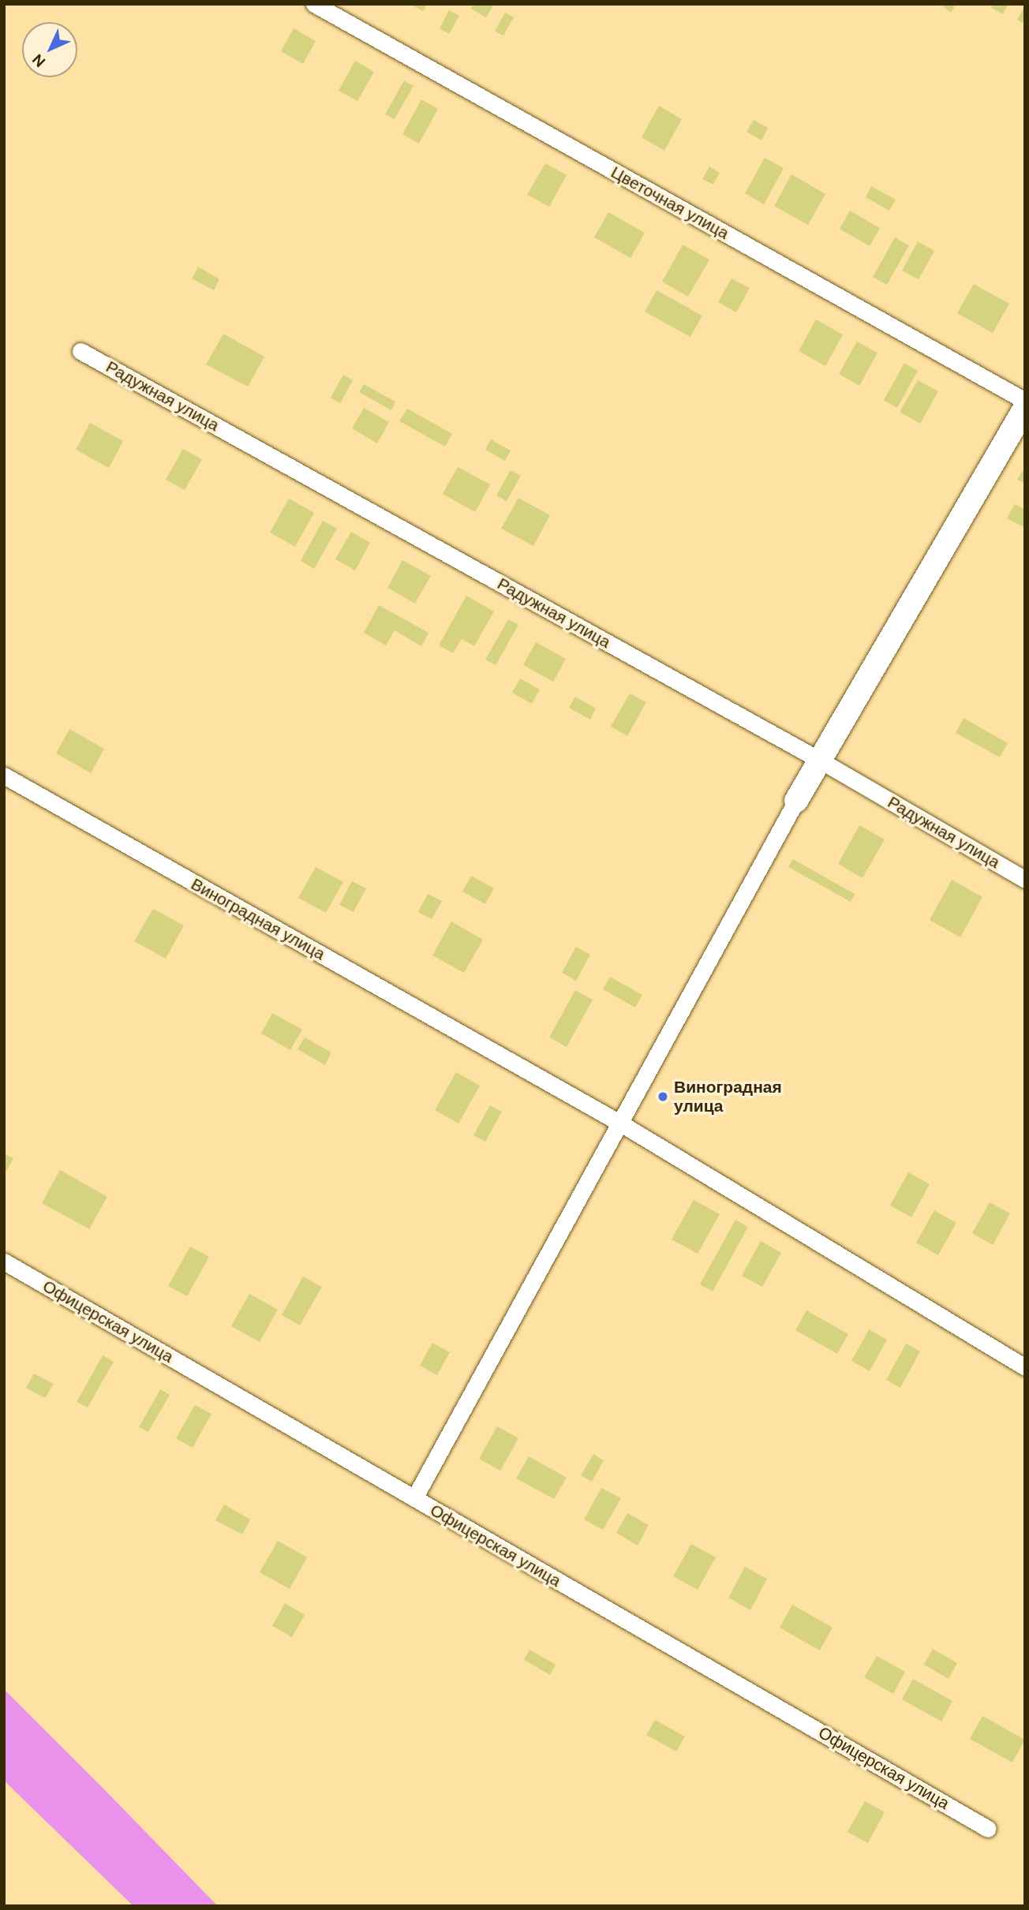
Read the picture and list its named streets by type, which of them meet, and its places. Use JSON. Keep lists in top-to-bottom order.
{
  "streets": {
    "street": [
      "Цветочная улица",
      "Радужная улица",
      "Виноградная улица",
      "Офицерская улица"
    ]
  },
  "places": ["Виноградная улица"],
  "north": "bottom left"
}
